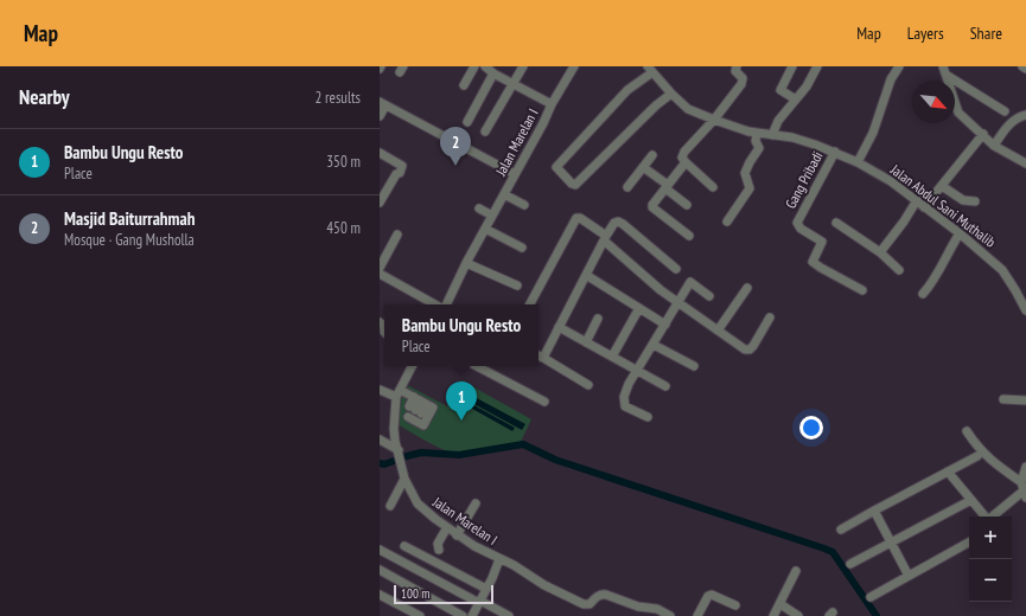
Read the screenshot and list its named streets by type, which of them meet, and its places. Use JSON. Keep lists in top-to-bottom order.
{
  "streets": {
    "street": ["Jalan Marelan I", "Gang Pribadi", "Jalan Abdul Sani Muthalib"]
  },
  "crossings": [
    ["Gang Pribadi", "Jalan Abdul Sani Muthalib"]
  ],
  "scale_bar": "100 m",
  "north": "bottom right",
  "page": {
    "header": "Map",
    "nav": ["Map", "Layers", "Share"],
    "heading": ["Nearby", "2 results"],
    "pins": ["2", "1"],
    "list": [
      {
        "mark": "1",
        "name": "Bambu Ungu Resto",
        "note": "Place",
        "value": "350 m"
      },
      {
        "mark": "2",
        "name": "Masjid Baiturrahmah",
        "note": "Mosque · Gang Musholla",
        "value": "450 m"
      }
    ],
    "popup": ["Bambu Ungu Resto", "Place"],
    "map_buttons": ["+", "−"],
    "scale": "100 m"
  }
}
